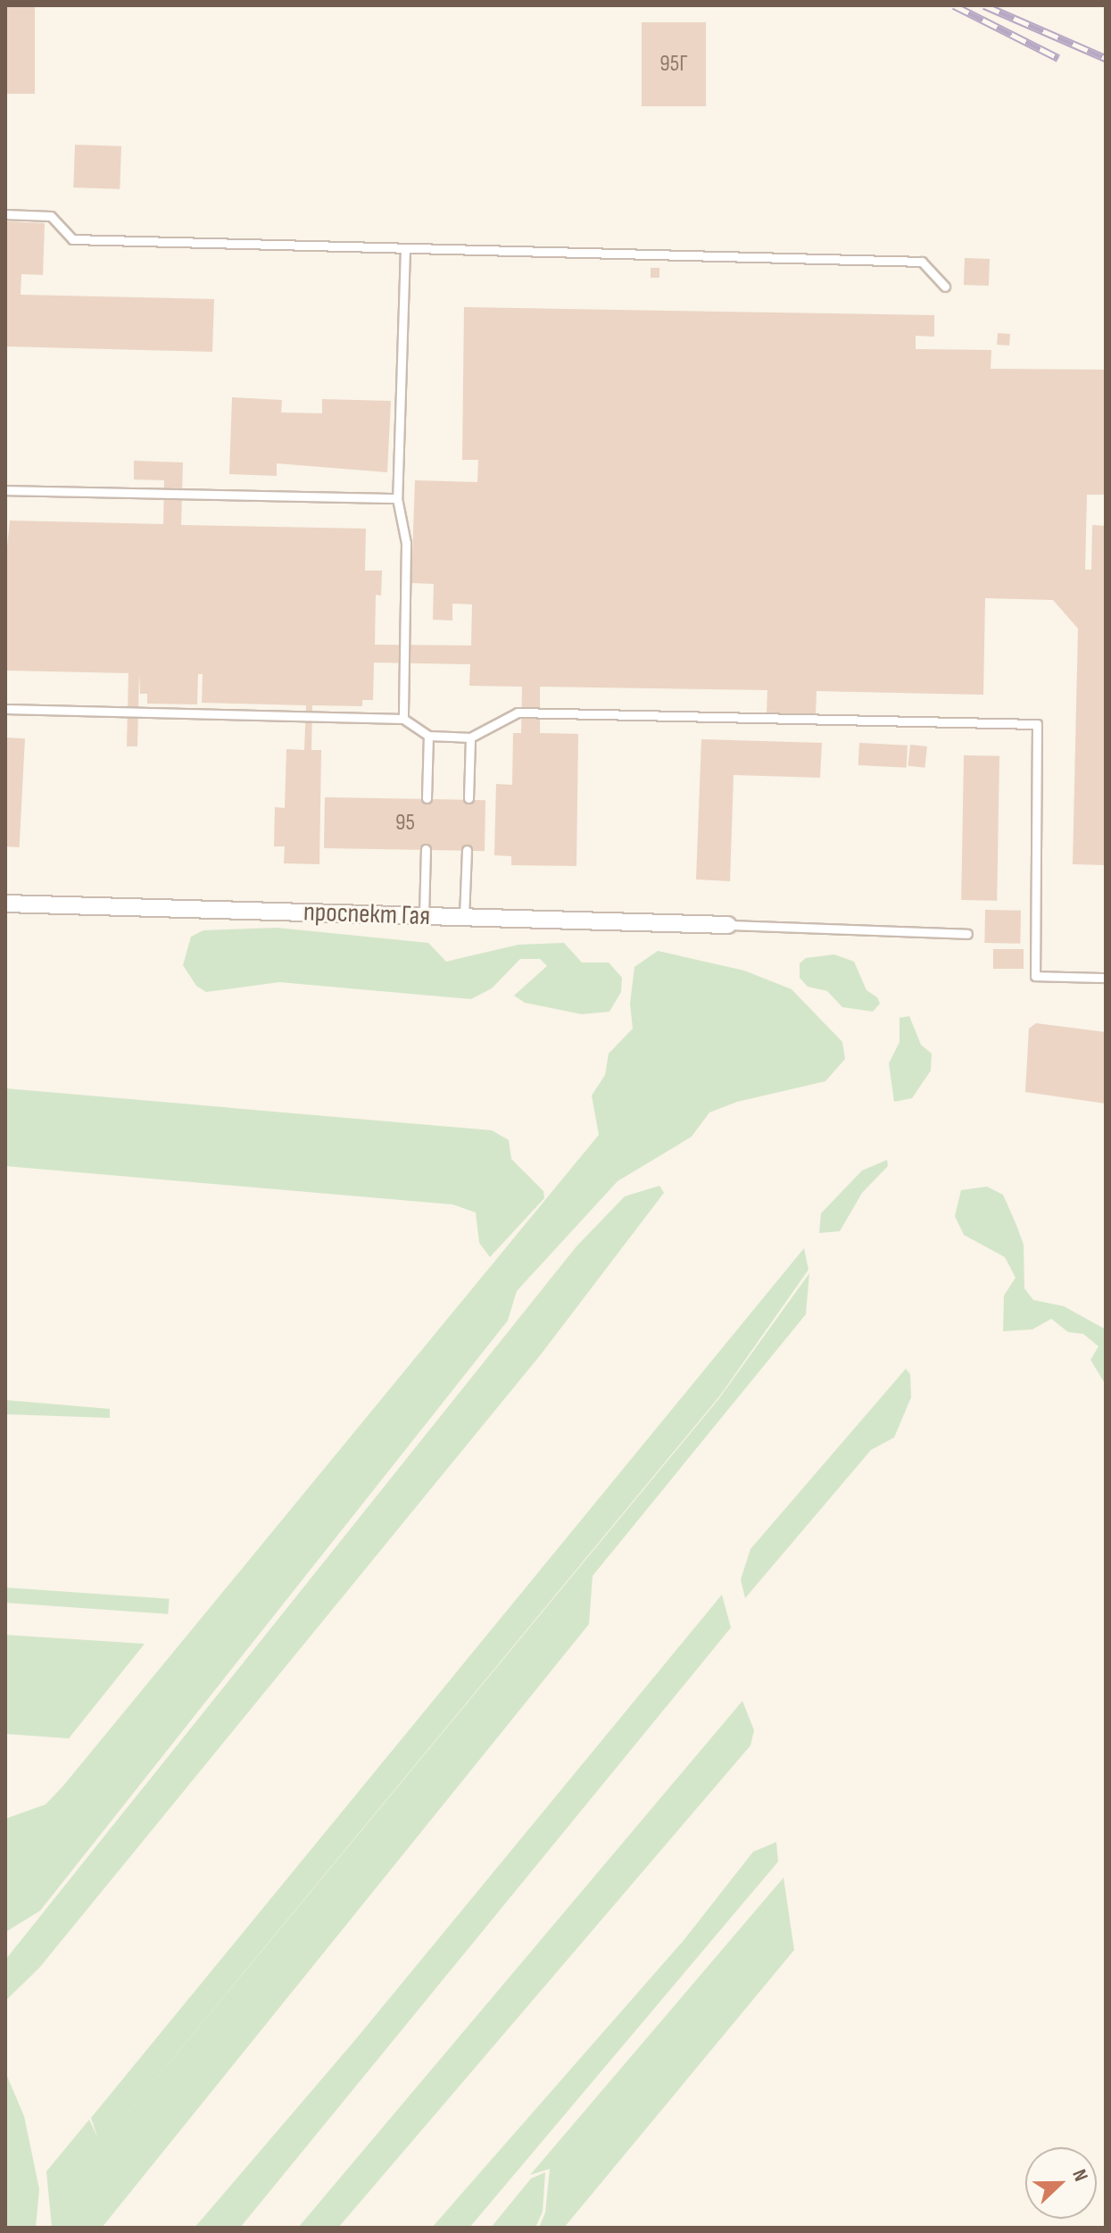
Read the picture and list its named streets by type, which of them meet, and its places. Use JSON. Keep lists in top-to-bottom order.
{
  "streets": {
    "street": ["проспект Гая"]
  },
  "house_numbers": ["95Г", "95"],
  "north": "right"
}
